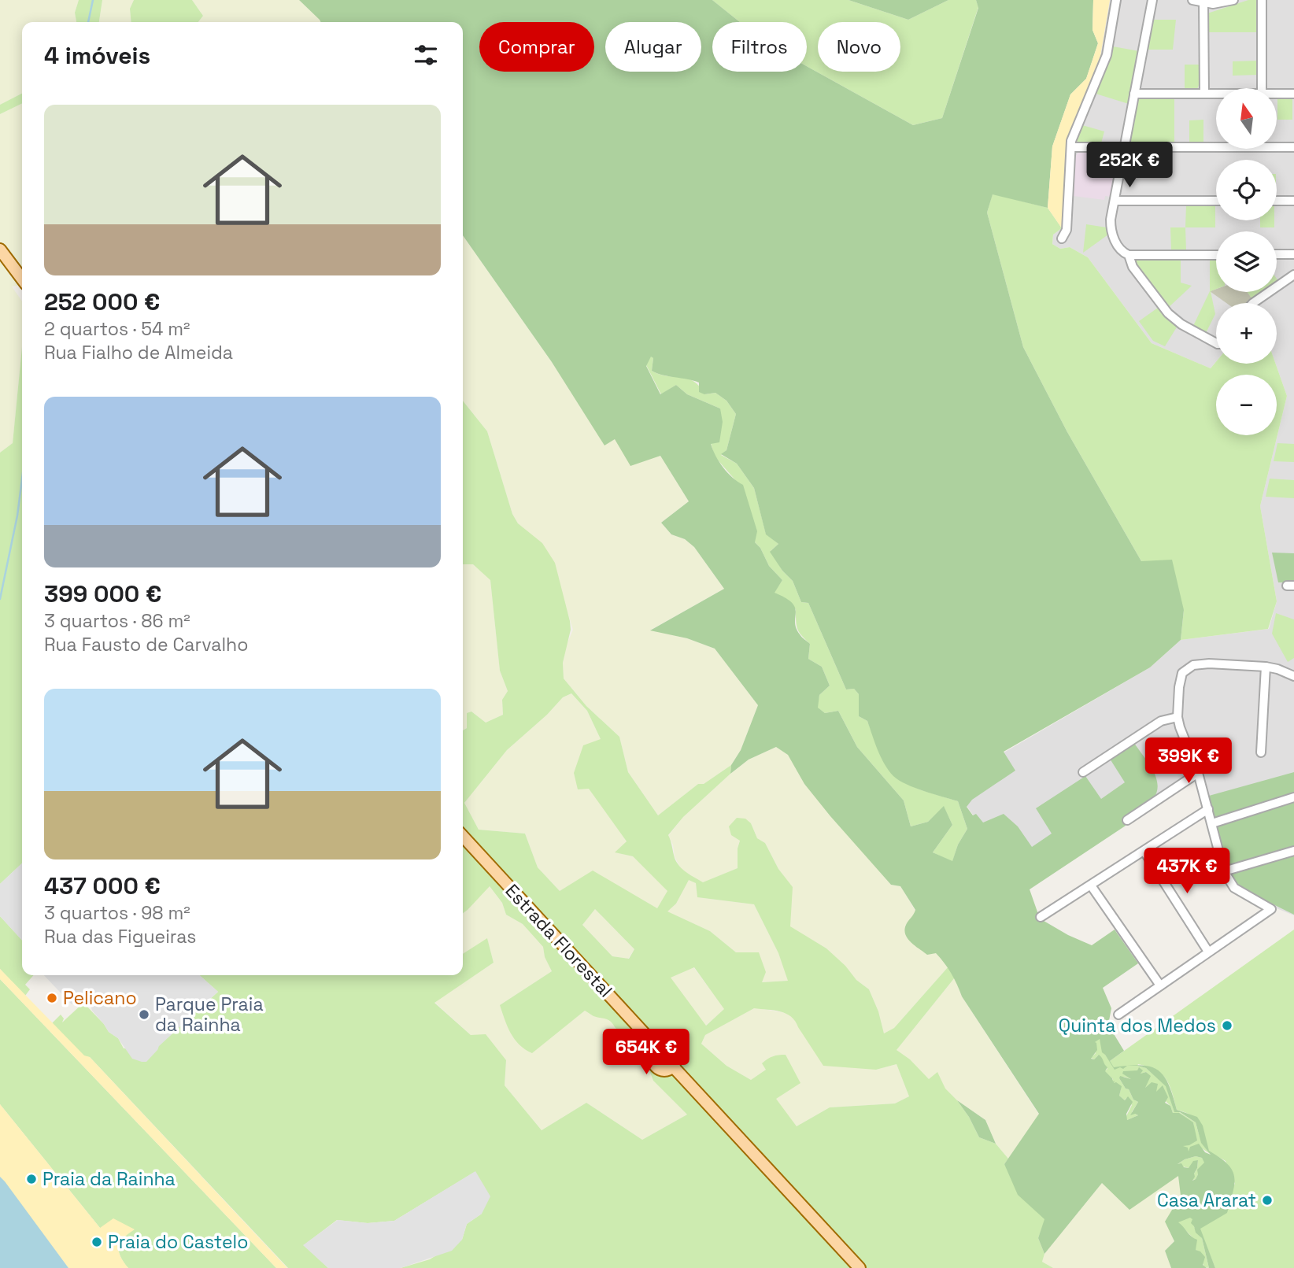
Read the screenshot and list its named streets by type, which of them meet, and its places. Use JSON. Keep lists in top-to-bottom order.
{
  "streets": {
    "main road": ["Estrada Florestal"]
  },
  "places": [
    "Pelicano",
    "Parque Praia da Rainha",
    "Quinta dos Medos",
    "Praia da Rainha",
    "Casa Ararat",
    "Praia do Castelo"
  ],
  "north": "top",
  "page": {
    "chip": [
      "Comprar",
      "Alugar",
      "Filtros",
      "Novo"
    ],
    "heading": "4 imóveis",
    "map_buttons": ["+", "−"],
    "list": [
      {
        "name": "252 000 €",
        "note": "2 quartos · 54 m² · Rua Fialho de Almeida"
      },
      {
        "name": "399 000 €",
        "note": "3 quartos · 86 m² · Rua Fausto de Carvalho"
      },
      {
        "name": "437 000 €",
        "note": "3 quartos · 98 m² · Rua das Figueiras"
      }
    ],
    "price": [
      "252K €",
      "399K €",
      "437K €",
      "654K €"
    ]
  }
}
